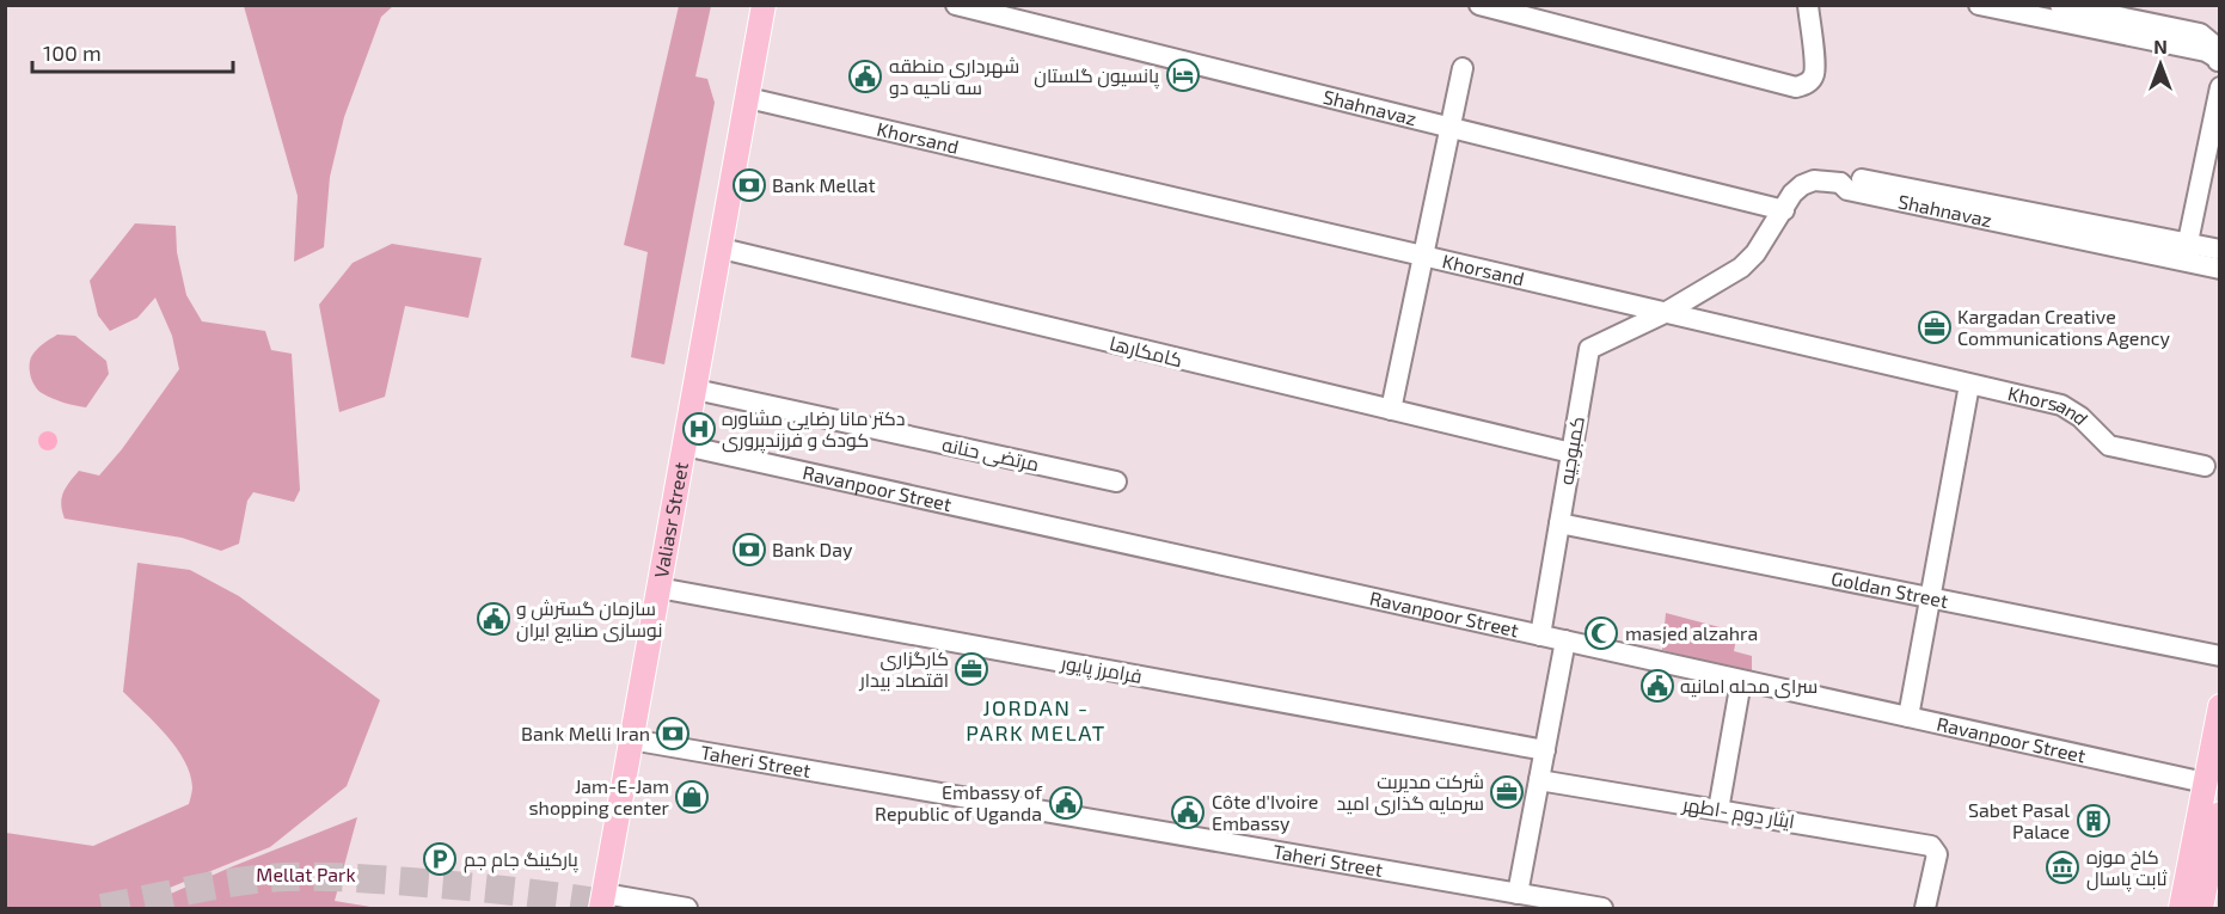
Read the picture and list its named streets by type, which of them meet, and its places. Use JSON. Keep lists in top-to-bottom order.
{
  "streets": {
    "main road": ["Valiasr Street"],
    "street": [
      "Shahnavaz",
      "Khorsand",
      "کامکارها",
      "کمبوجیه",
      "مرتضی حنانه",
      "Ravanpoor Street",
      "Goldan Street",
      "فرامرز پایور",
      "Taheri Street",
      "ایثار دوم -اطهر"
    ]
  },
  "crossings": [
    ["Shahnavaz", "کمبوجیه"],
    ["Khorsand", "کمبوجیه"],
    ["Khorsand", "Valiasr Street"],
    ["کامکارها", "کمبوجیه"],
    ["کامکارها", "Valiasr Street"],
    ["کمبوجیه", "Ravanpoor Street"],
    ["کمبوجیه", "Goldan Street"],
    ["مرتضی حنانه", "Valiasr Street"],
    ["Ravanpoor Street", "Valiasr Street"],
    ["Valiasr Street", "فرامرز پایور"],
    ["Valiasr Street", "Taheri Street"]
  ],
  "districts": ["JORDAN - PARK MELAT"],
  "parks": ["Mellat Park"],
  "places": {
    "hotel": ["پانسیون گلستان"],
    "public building": [
      "شهرداری منطقه سه ناحیه دو",
      "سازمان گسترش و نوسازی صنایع ایران",
      "سرای محله امانیه",
      "Embassy of Republic of Uganda",
      "Côte d'Ivoire Embassy"
    ],
    "bank": ["Bank Mellat", "Bank Day", "Bank Melli Iran"],
    "office": ["Kargadan Creative Communications Agency", "کارگزاری اقتصاد بیدار", "شرکت مدیریت سرمایه گذاری امید"],
    "hospital": ["دکتر مانا رضایی مشاوره کودک و فرزندپروری"],
    "mosque": ["masjed alzahra"],
    "shop": ["Jam-E-Jam shopping center"],
    "building": ["Sabet Pasal Palace"],
    "parking": ["پارکینگ جام جم"],
    "museum": ["کاخ موزه ثابت پاسال"]
  },
  "scale_bar": "100 m",
  "north": "top"
}
